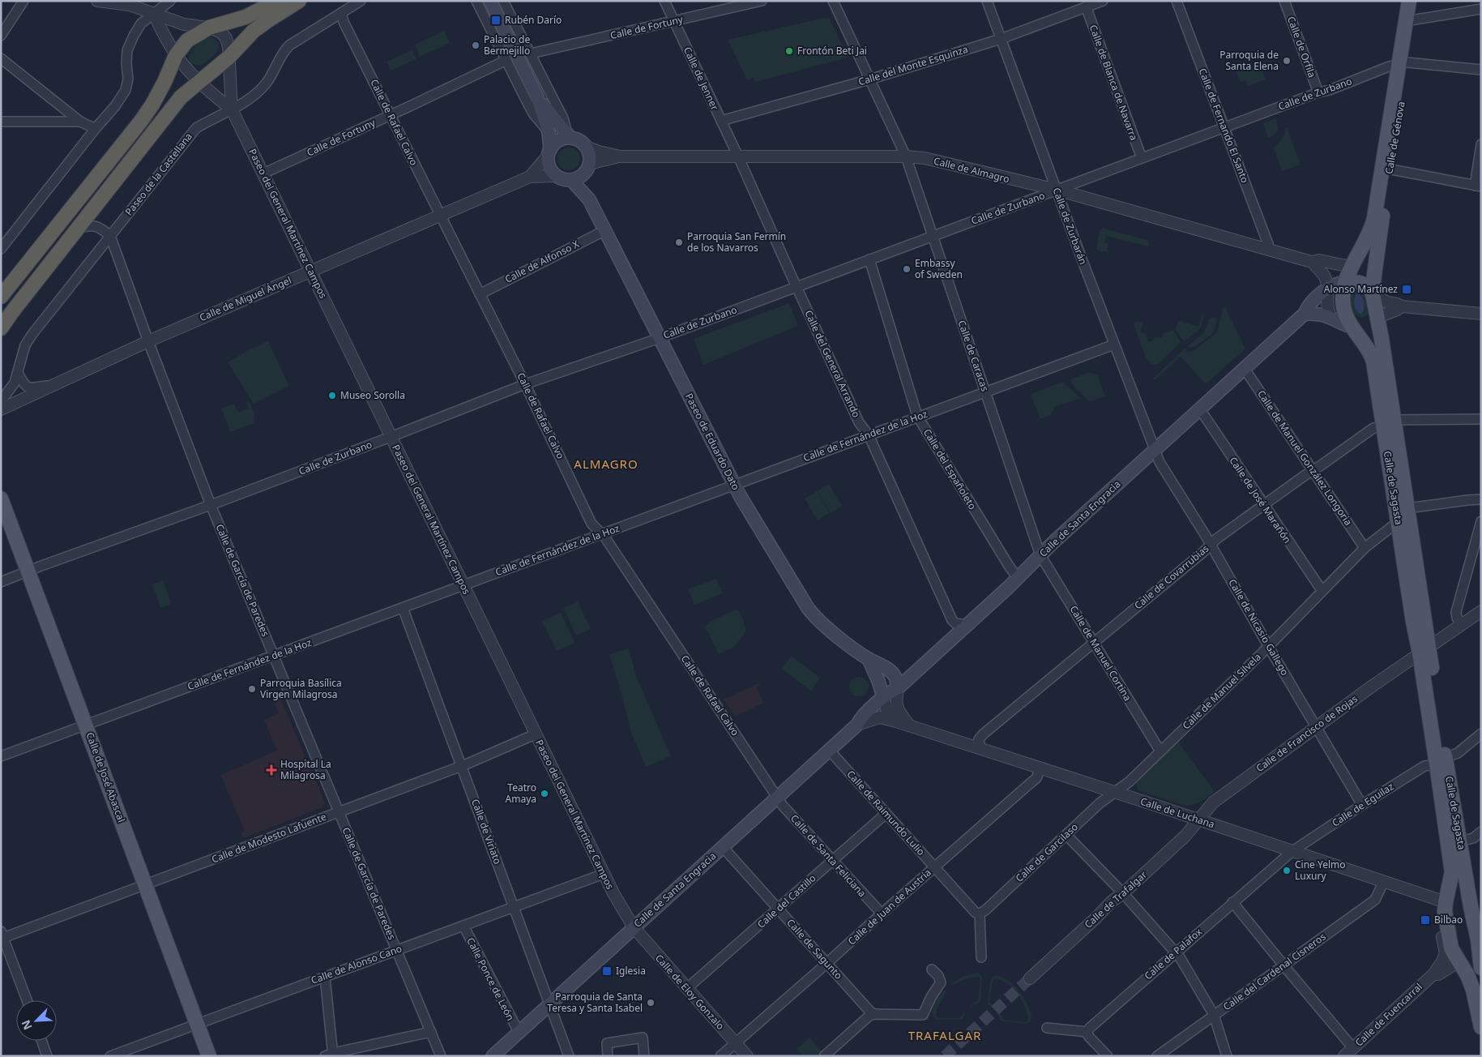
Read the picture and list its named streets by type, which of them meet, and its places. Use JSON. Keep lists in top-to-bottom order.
{
  "streets": {
    "main road": [
      "Calle de Génova",
      "Paseo de Eduardo Dato",
      "Calle de Sagasta",
      "Calle de Santa Engracia",
      "Calle de José Abascal"
    ],
    "street": [
      "Calle de Fortuny",
      "Calle de Orfila",
      "Calle del Monte Esquinza",
      "Calle de Jenner",
      "Calle de Blanca de Navarra",
      "Calle de Zurbano",
      "Calle de Rafael Calvo",
      "Calle de Fernando El Santo",
      "Calle de Almagro",
      "Paseo de la Castellana",
      "Paseo del General Martínez Campos",
      "Calle de Zurbarán",
      "Calle de Alfonso X",
      "Calle de Miguel Ángel",
      "Calle de Caracas",
      "Calle del General Arrando",
      "Calle de Fernández de la Hoz",
      "Calle de Manuel González Longoria",
      "Calle del Españoleto",
      "Calle de José Marañón",
      "Calle de Covarrubias",
      "Calle de García de Paredes",
      "Calle de Nicasio Gallego",
      "Calle de Manuel Cortina",
      "Calle de Manuel Silvela",
      "Calle de Francisco de Rojas",
      "Calle de Eguilaz",
      "Calle de Raimundo Lulio",
      "Calle de Luchana",
      "Calle de Viriato",
      "Calle de Modesto Lafuente",
      "Calle de Garcilaso",
      "Calle de Santa Feliciana",
      "Calle de Trafalgar",
      "Calle del Castillo",
      "Calle de Juan de Austria",
      "Calle de Sagunto",
      "Calle de Palafox",
      "Calle de Alonso Cano",
      "Calle del Cardenal Cisneros",
      "Calle Ponce de León",
      "Calle de Eloy Gonzalo",
      "Calle de Fuencarral"
    ]
  },
  "crossings": [
    ["Calle de Fortuny", "Calle de Jenner"],
    ["Calle de Fortuny", "Calle de Rafael Calvo"],
    ["Calle de Fortuny", "Paseo del General Martínez Campos"],
    ["Calle de Orfila", "Calle de Zurbano"],
    ["Calle del Monte Esquinza", "Calle de Jenner"],
    ["Calle del Monte Esquinza", "Calle de Blanca de Navarra"],
    ["Calle del Monte Esquinza", "Calle de Zurbarán"],
    ["Calle del Monte Esquinza", "Calle de Caracas"],
    ["Calle de Jenner", "Calle de Almagro"],
    ["Calle de Jenner", "Calle del General Arrando"],
    ["Calle de Blanca de Navarra", "Calle de Zurbano"],
    ["Calle de Zurbano", "Calle de Rafael Calvo"],
    ["Calle de Zurbano", "Calle de Fernando El Santo"],
    ["Calle de Zurbano", "Calle de Génova"],
    ["Calle de Zurbano", "Calle de Almagro"],
    ["Calle de Zurbano", "Paseo del General Martínez Campos"],
    ["Calle de Zurbano", "Calle de Zurbarán"],
    ["Calle de Zurbano", "Calle de Caracas"],
    ["Calle de Zurbano", "Calle del General Arrando"],
    ["Calle de Zurbano", "Paseo de Eduardo Dato"],
    ["Calle de Zurbano", "Calle del Españoleto"],
    ["Calle de Zurbano", "Calle de García de Paredes"],
    ["Calle de Zurbano", "Calle de José Abascal"],
    ["Calle de Rafael Calvo", "Paseo de la Castellana"],
    ["Calle de Rafael Calvo", "Calle de Alfonso X"],
    ["Calle de Rafael Calvo", "Calle de Miguel Ángel"],
    ["Calle de Rafael Calvo", "Calle de Fernández de la Hoz"],
    ["Calle de Rafael Calvo", "Calle de Santa Engracia"],
    ["Calle de Rafael Calvo", "Calle de Santa Feliciana"],
    ["Calle de Fernando El Santo", "Calle de Almagro"],
    ["Calle de Génova", "Calle de Almagro"],
    ["Calle de Génova", "Calle de Sagasta"],
    ["Calle de Almagro", "Calle de Zurbarán"],
    ["Calle de Almagro", "Calle de Miguel Ángel"],
    ["Calle de Almagro", "Calle de Caracas"],
    ["Calle de Almagro", "Calle del General Arrando"],
    ["Calle de Almagro", "Paseo de Eduardo Dato"],
    ["Paseo de la Castellana", "Paseo del General Martínez Campos"],
    ["Paseo de la Castellana", "Calle de Miguel Ángel"],
    ["Paseo de la Castellana", "Calle de García de Paredes"],
    ["Paseo del General Martínez Campos", "Calle de Miguel Ángel"],
    ["Paseo del General Martínez Campos", "Calle de Fernández de la Hoz"],
    ["Paseo del General Martínez Campos", "Calle de Santa Engracia"],
    ["Paseo del General Martínez Campos", "Calle de Modesto Lafuente"],
    ["Paseo del General Martínez Campos", "Calle de Alonso Cano"],
    ["Paseo del General Martínez Campos", "Calle de Eloy Gonzalo"],
    ["Calle de Zurbarán", "Calle de Fernández de la Hoz"],
    ["Calle de Zurbarán", "Calle de Santa Engracia"],
    ["Calle de Zurbarán", "Calle de Nicasio Gallego"],
    ["Calle de Alfonso X", "Paseo de Eduardo Dato"],
    ["Calle de Miguel Ángel", "Paseo de Eduardo Dato"],
    ["Calle de Miguel Ángel", "Calle de García de Paredes"],
    ["Calle de Caracas", "Calle de Fernández de la Hoz"],
    ["Calle de Caracas", "Calle de Santa Engracia"],
    ["Calle de Caracas", "Calle de Manuel Cortina"],
    ["Calle del General Arrando", "Calle de Fernández de la Hoz"],
    ["Calle del General Arrando", "Calle de Santa Engracia"],
    ["Calle de Fernández de la Hoz", "Paseo de Eduardo Dato"],
    ["Calle de Fernández de la Hoz", "Calle del Españoleto"],
    ["Calle de Fernández de la Hoz", "Calle de García de Paredes"],
    ["Calle de Fernández de la Hoz", "Calle de José Abascal"],
    ["Calle de Fernández de la Hoz", "Calle de Viriato"],
    ["Paseo de Eduardo Dato", "Calle de Santa Engracia"],
    ["Calle de Manuel González Longoria", "Calle de Santa Engracia"],
    ["Calle de Manuel González Longoria", "Calle de Covarrubias"],
    ["Calle de Manuel González Longoria", "Calle de Manuel Silvela"],
    ["Calle del Españoleto", "Calle de Santa Engracia"],
    ["Calle de Sagasta", "Calle de Covarrubias"],
    ["Calle de Sagasta", "Calle de Manuel Silvela"],
    ["Calle de Sagasta", "Calle de Francisco de Rojas"],
    ["Calle de Sagasta", "Calle de Eguilaz"],
    ["Calle de Sagasta", "Calle de Luchana"],
    ["Calle de Sagasta", "Calle de Fuencarral"],
    ["Calle de José Marañón", "Calle de Santa Engracia"],
    ["Calle de José Marañón", "Calle de Covarrubias"],
    ["Calle de José Marañón", "Calle de Manuel Silvela"],
    ["Calle de Santa Engracia", "Calle de Nicasio Gallego"],
    ["Calle de Santa Engracia", "Calle de Manuel Cortina"],
    ["Calle de Santa Engracia", "Calle de Raimundo Lulio"],
    ["Calle de Santa Engracia", "Calle de Luchana"],
    ["Calle de Santa Engracia", "Calle de Viriato"],
    ["Calle de Santa Engracia", "Calle de Santa Feliciana"],
    ["Calle de Santa Engracia", "Calle de Sagunto"],
    ["Calle de Santa Engracia", "Calle Ponce de León"],
    ["Calle de Santa Engracia", "Calle de Eloy Gonzalo"],
    ["Calle de Covarrubias", "Calle de Nicasio Gallego"],
    ["Calle de Covarrubias", "Calle de Manuel Cortina"],
    ["Calle de Covarrubias", "Calle de Luchana"],
    ["Calle de García de Paredes", "Calle de Modesto Lafuente"],
    ["Calle de García de Paredes", "Calle de Alonso Cano"],
    ["Calle de Nicasio Gallego", "Calle de Manuel Silvela"],
    ["Calle de Nicasio Gallego", "Calle de Francisco de Rojas"],
    ["Calle de Nicasio Gallego", "Calle de Eguilaz"],
    ["Calle de Manuel Cortina", "Calle de Manuel Silvela"],
    ["Calle de Manuel Silvela", "Calle de Luchana"],
    ["Calle de Manuel Silvela", "Calle de Garcilaso"],
    ["Calle de Francisco de Rojas", "Calle de Luchana"],
    ["Calle de Francisco de Rojas", "Calle de Trafalgar"],
    ["Calle de José Abascal", "Calle de Modesto Lafuente"],
    ["Calle de José Abascal", "Calle de Alonso Cano"],
    ["Calle de Eguilaz", "Calle de Luchana"],
    ["Calle de Eguilaz", "Calle de Palafox"],
    ["Calle de Raimundo Lulio", "Calle de Garcilaso"],
    ["Calle de Raimundo Lulio", "Calle del Castillo"],
    ["Calle de Raimundo Lulio", "Calle de Juan de Austria"],
    ["Calle de Luchana", "Calle de Garcilaso"],
    ["Calle de Luchana", "Calle de Trafalgar"],
    ["Calle de Luchana", "Calle de Juan de Austria"],
    ["Calle de Luchana", "Calle de Palafox"],
    ["Calle de Luchana", "Calle del Cardenal Cisneros"],
    ["Calle de Viriato", "Calle de Modesto Lafuente"],
    ["Calle de Viriato", "Calle de Alonso Cano"],
    ["Calle de Santa Feliciana", "Calle del Castillo"],
    ["Calle de Santa Feliciana", "Calle de Juan de Austria"],
    ["Calle del Castillo", "Calle de Sagunto"],
    ["Calle del Castillo", "Calle de Eloy Gonzalo"],
    ["Calle de Juan de Austria", "Calle de Sagunto"],
    ["Calle de Juan de Austria", "Calle de Eloy Gonzalo"],
    ["Calle de Alonso Cano", "Calle Ponce de León"]
  ],
  "districts": ["ALMAGRO", "TRAFALGAR"],
  "places": {
    "transit": [
      "Rubén Darío",
      "Alonso Martínez",
      "Bilbao",
      "Iglesia"
    ],
    "other": [
      "Palacio de Bermejillo",
      "Frontón Beti Jai",
      "Parroquia de Santa Elena",
      "Parroquia San Fermín de los Navarros",
      "Embassy of Sweden",
      "Museo Sorolla",
      "Parroquia Basílica Virgen Milagrosa",
      "Teatro Amaya",
      "Cine Yelmo Luxury",
      "Parroquia de Santa Teresa y Santa Isabel"
    ],
    "health": ["Hospital La Milagrosa"]
  },
  "north": "bottom left"
}
